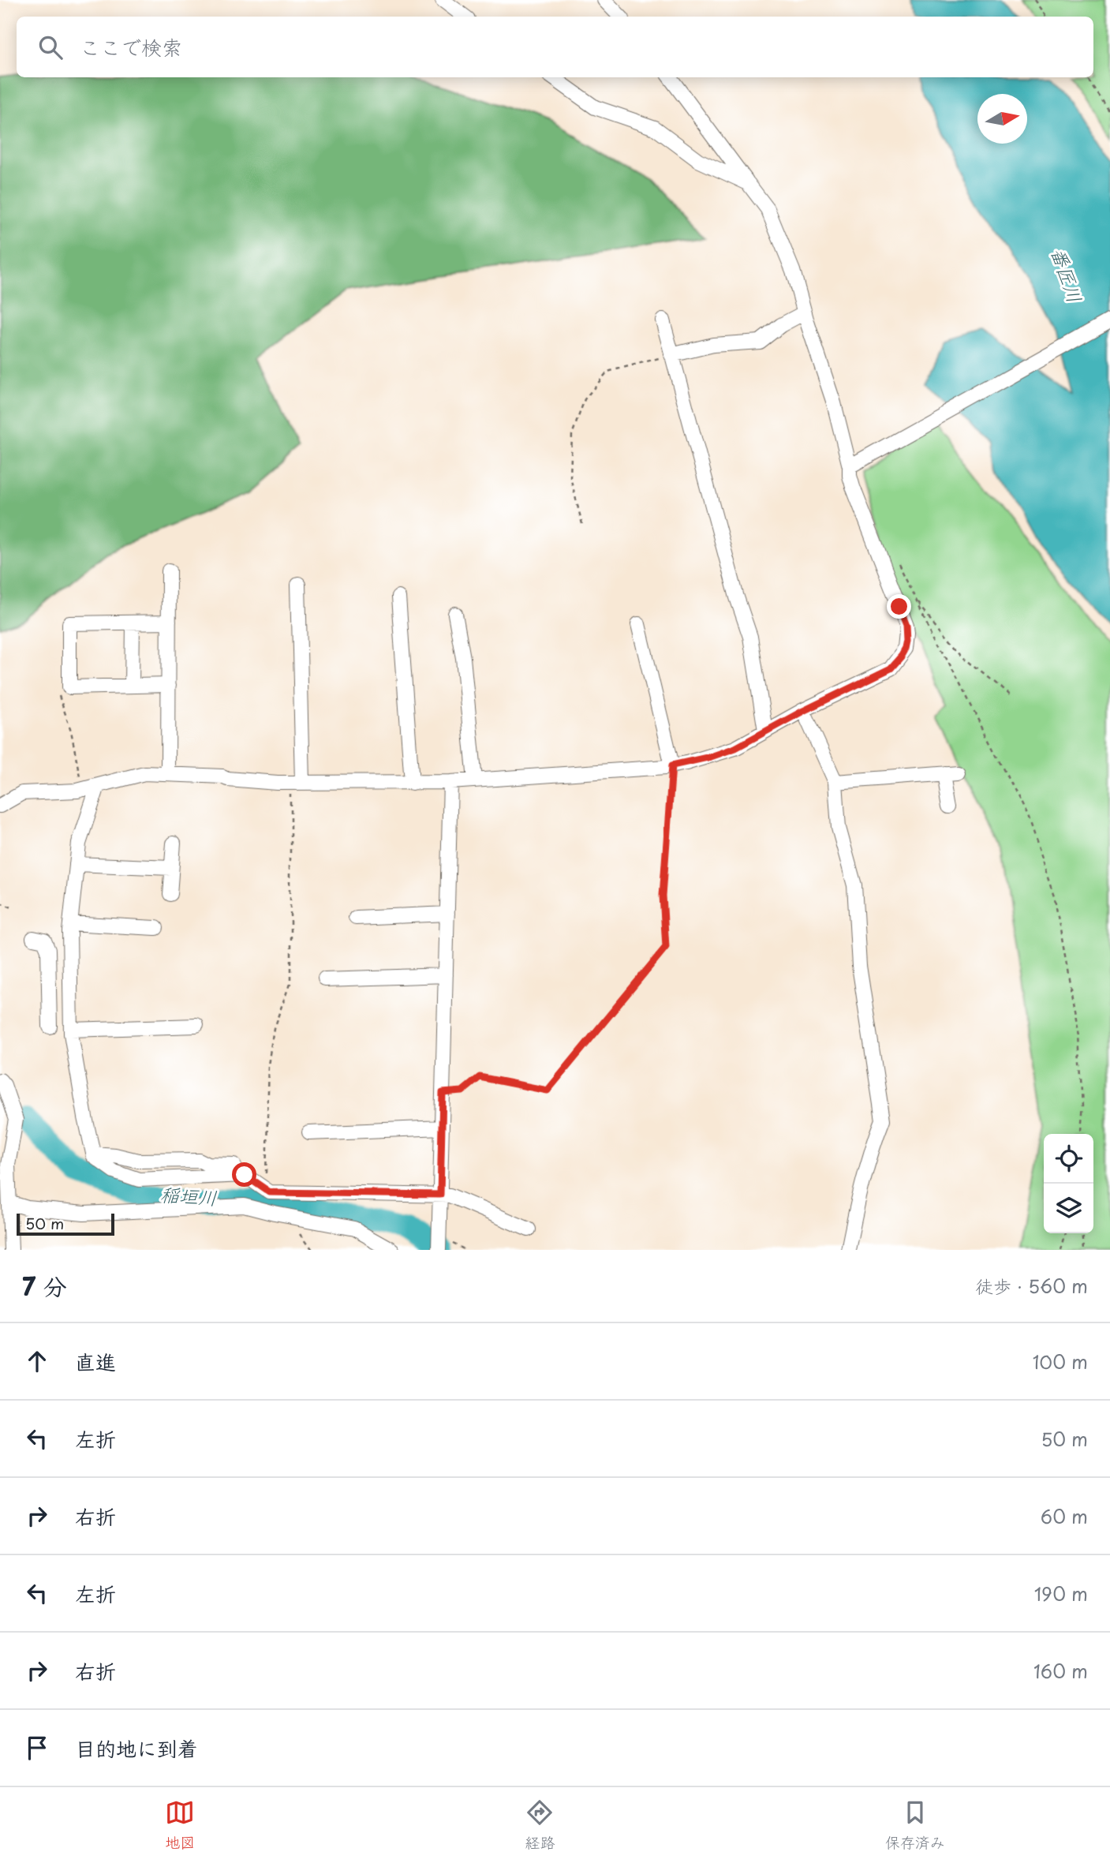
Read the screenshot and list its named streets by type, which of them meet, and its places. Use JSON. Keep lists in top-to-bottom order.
{
  "water": ["番匠川", "稲垣川"],
  "scale_bar": "50 m",
  "north": "right",
  "page": {
    "search": "ここで検索",
    "scale": "50 m",
    "heading": ["7 分", "徒歩 · 560 m"],
    "list": [
      ["直進", "100 m"],
      ["左折", "50 m"],
      ["右折", "60 m"],
      ["左折", "190 m"],
      ["右折", "160 m"],
      "目的地に到着"
    ],
    "nav": ["地図", "経路", "保存済み"]
  }
}
